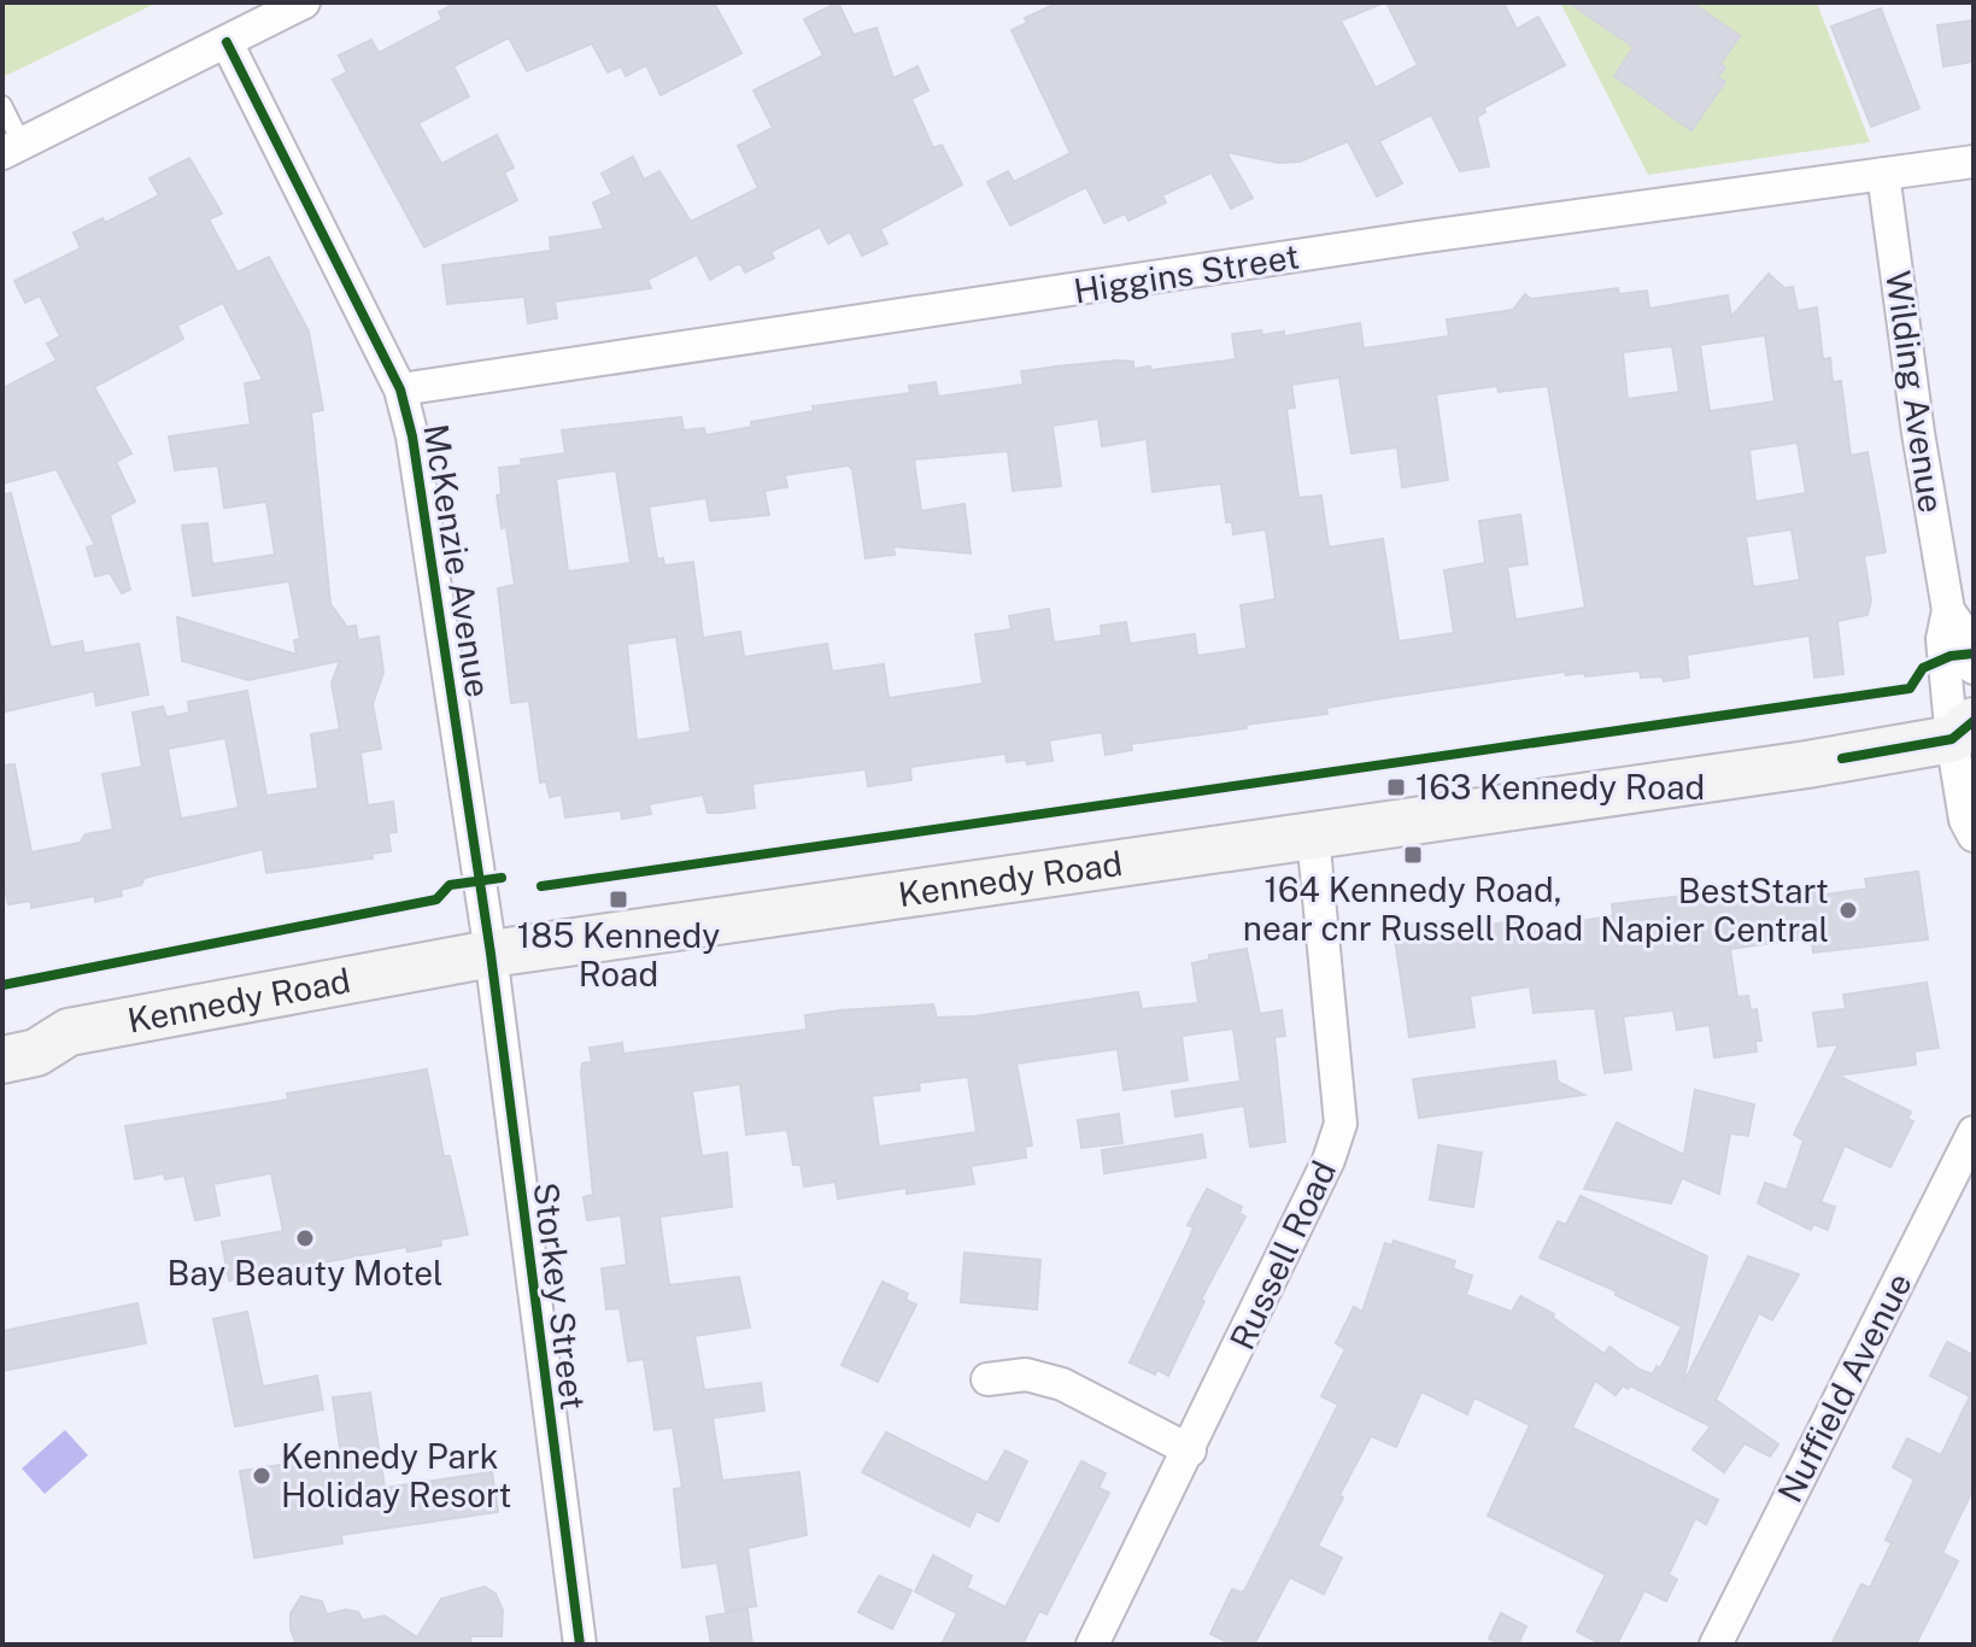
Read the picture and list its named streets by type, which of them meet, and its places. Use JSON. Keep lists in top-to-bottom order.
{
  "streets": {
    "main road": ["Kennedy Road"],
    "street": [
      "Higgins Street",
      "Wilding Avenue",
      "McKenzie Avenue",
      "Russell Road",
      "Storkey Street",
      "Nuffield Avenue"
    ]
  },
  "crossings": [
    ["Higgins Street", "Wilding Avenue"],
    ["Higgins Street", "McKenzie Avenue"],
    ["Wilding Avenue", "Kennedy Road"],
    ["McKenzie Avenue", "Kennedy Road"],
    ["McKenzie Avenue", "Storkey Street"],
    ["Kennedy Road", "Russell Road"],
    ["Kennedy Road", "Storkey Street"]
  ],
  "places": {
    "transit": ["163 Kennedy Road", "164 Kennedy Road, near cnr Russell Road", "185 Kennedy Road"],
    "other": ["BestStart Napier Central", "Bay Beauty Motel", "Kennedy Park Holiday Resort"]
  }
}
